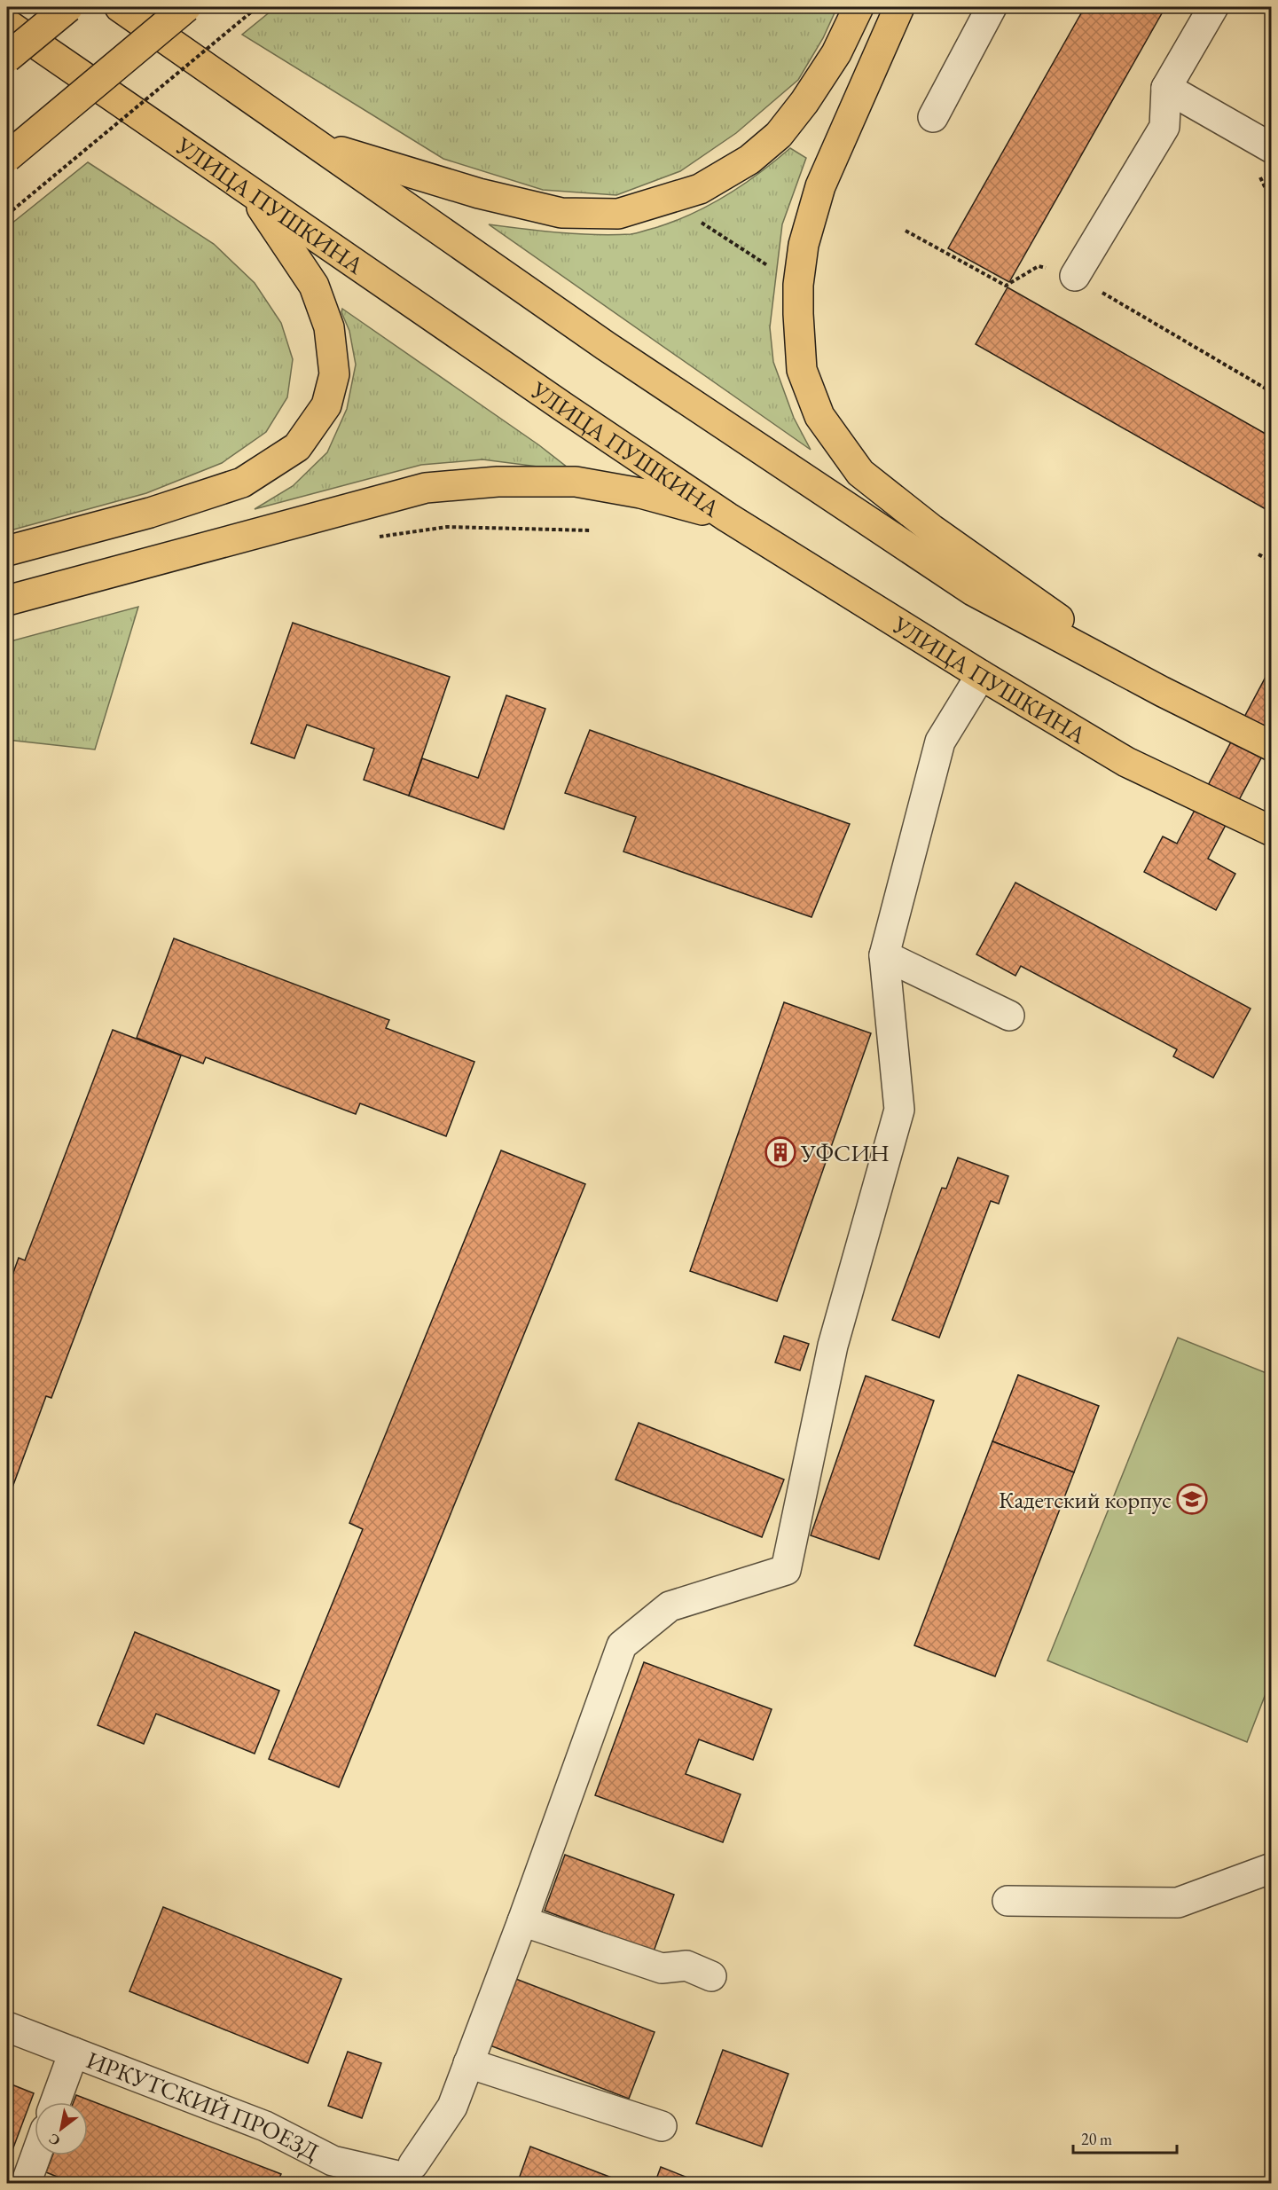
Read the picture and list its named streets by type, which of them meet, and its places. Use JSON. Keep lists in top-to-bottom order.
{
  "streets": {
    "main road": ["УЛИЦА ПУШКИНА"],
    "street": ["ИРКУТСКИЙ ПРОЕЗД"]
  },
  "places": {
    "building": ["УФСИН"],
    "school or university": ["Кадетский корпус"]
  },
  "scale_bar": "20 m",
  "north": "bottom left"
}
